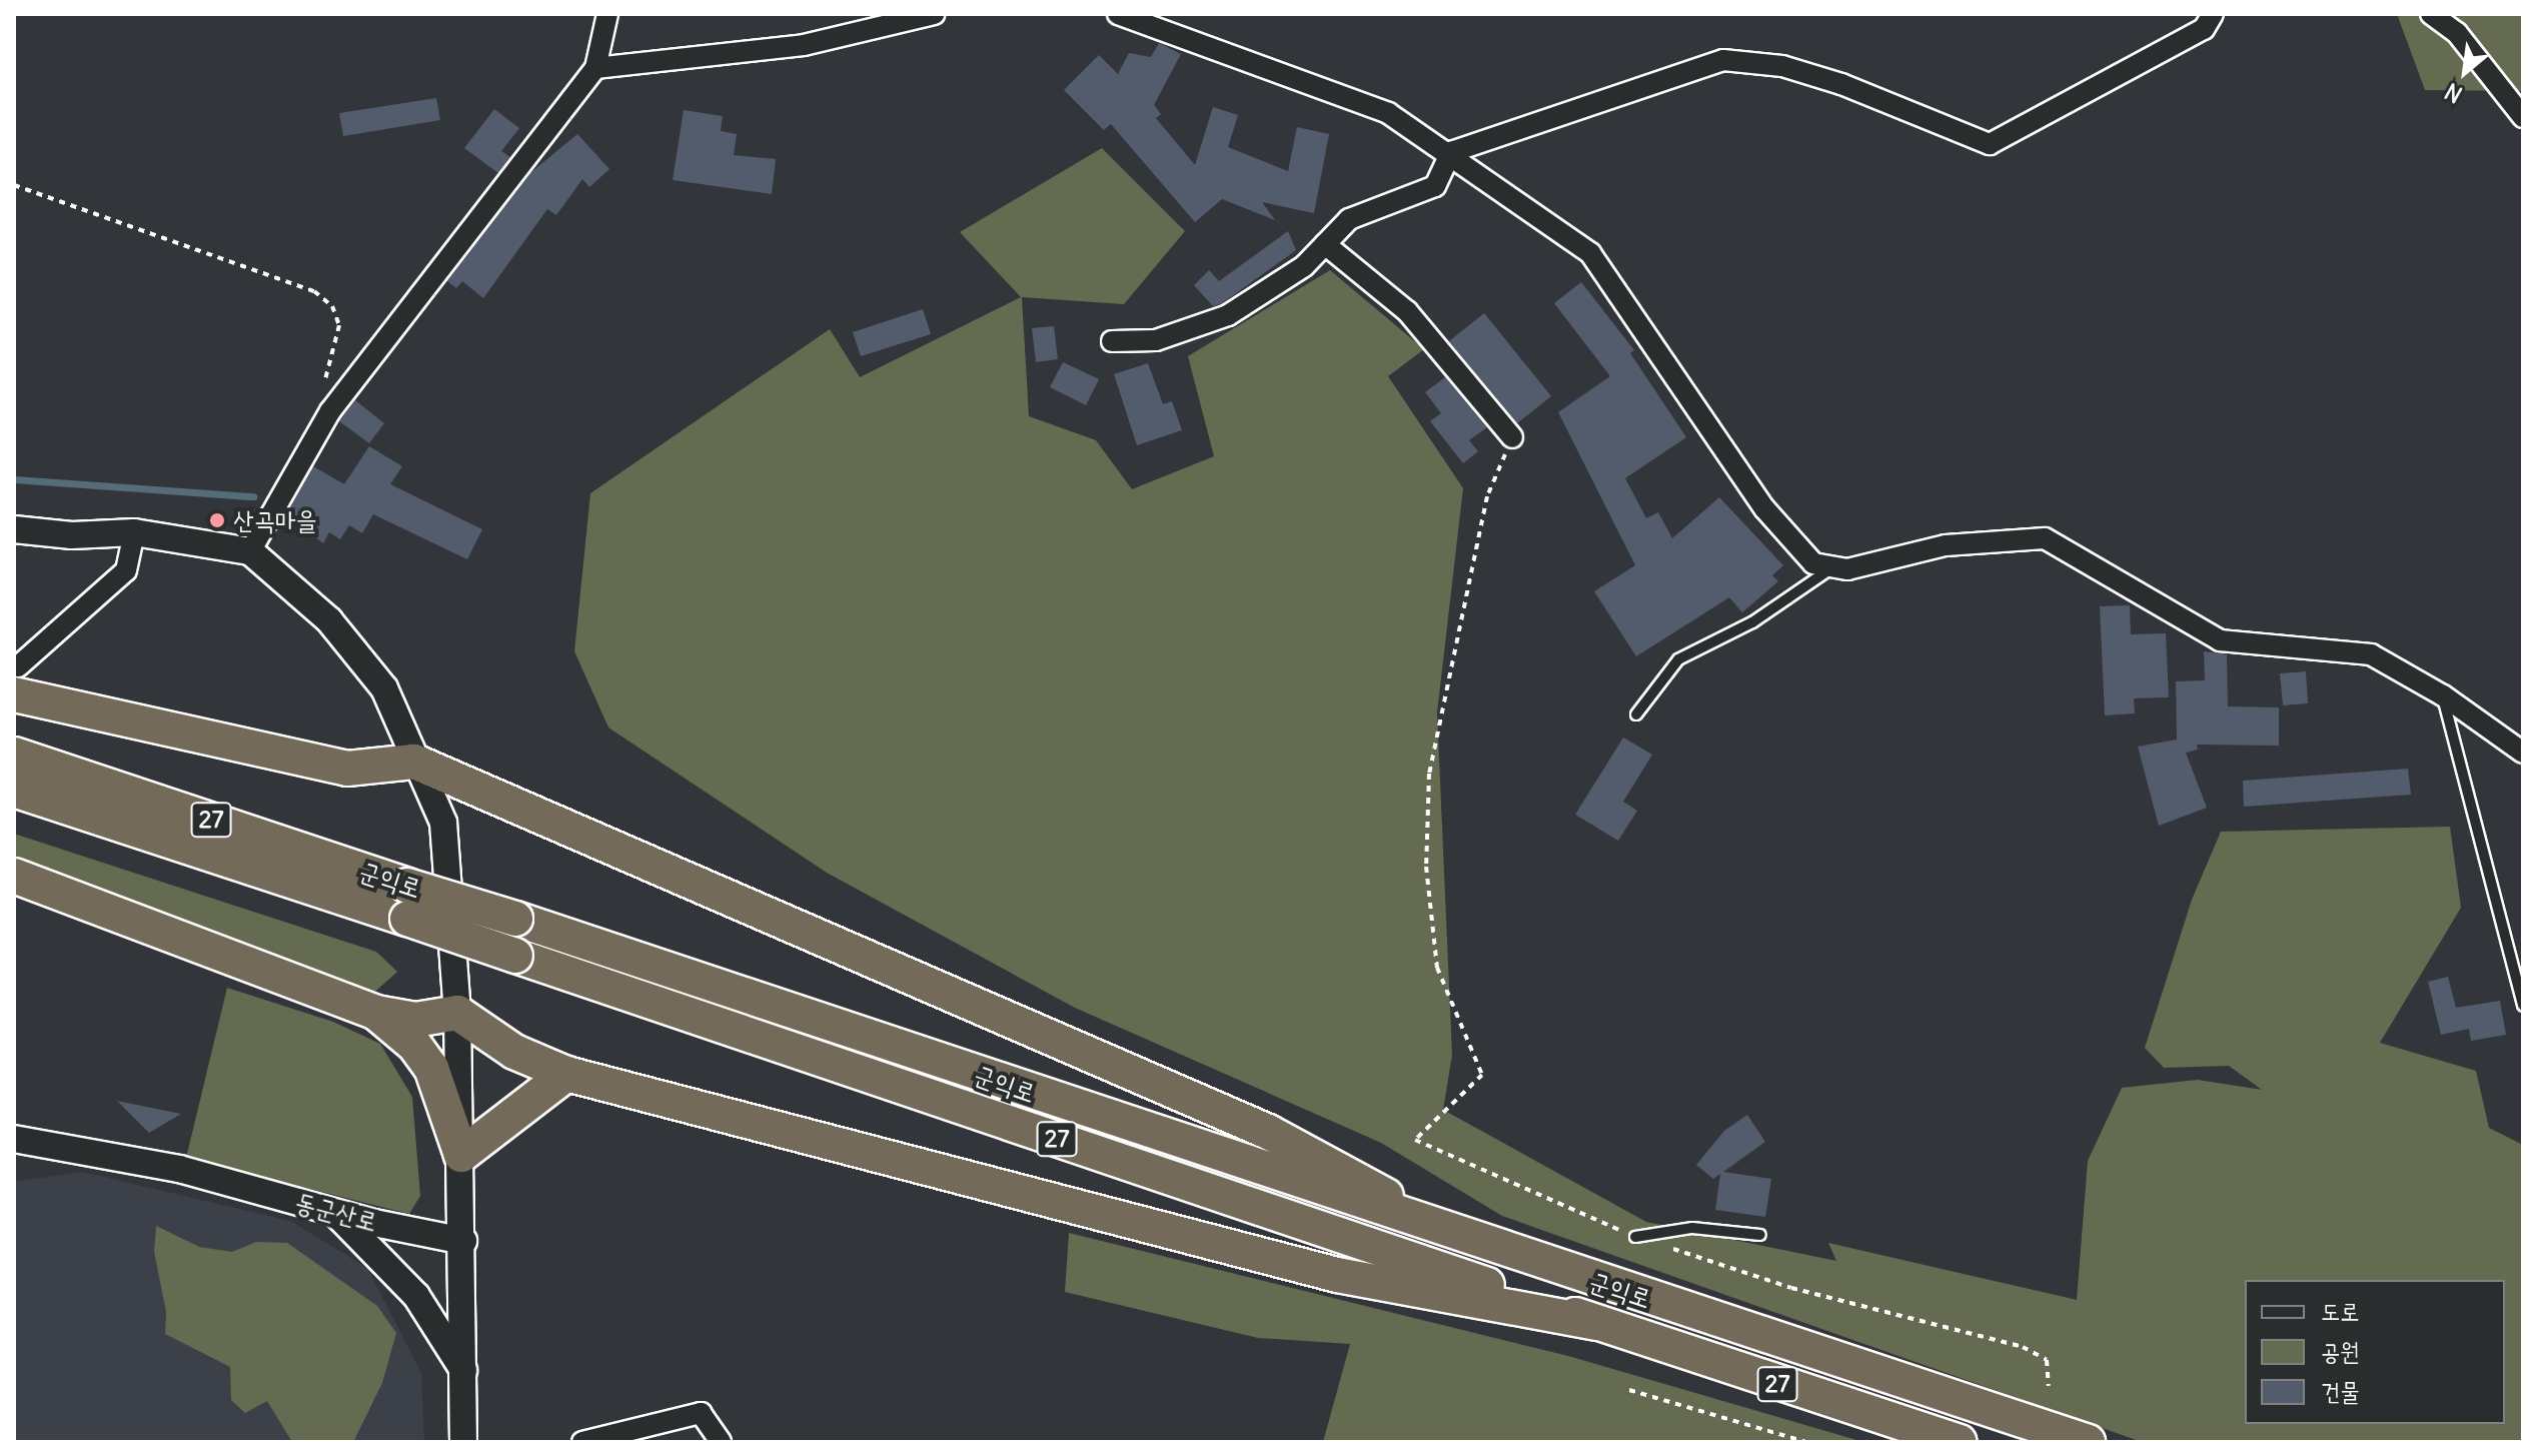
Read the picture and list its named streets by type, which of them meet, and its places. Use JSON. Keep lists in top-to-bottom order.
{
  "streets": {
    "highway": ["27", "군익로"],
    "street": ["동군산로"]
  },
  "places": ["산곡마을"],
  "legend": ["도로", "공원", "건물"],
  "north": "bottom left"
}
